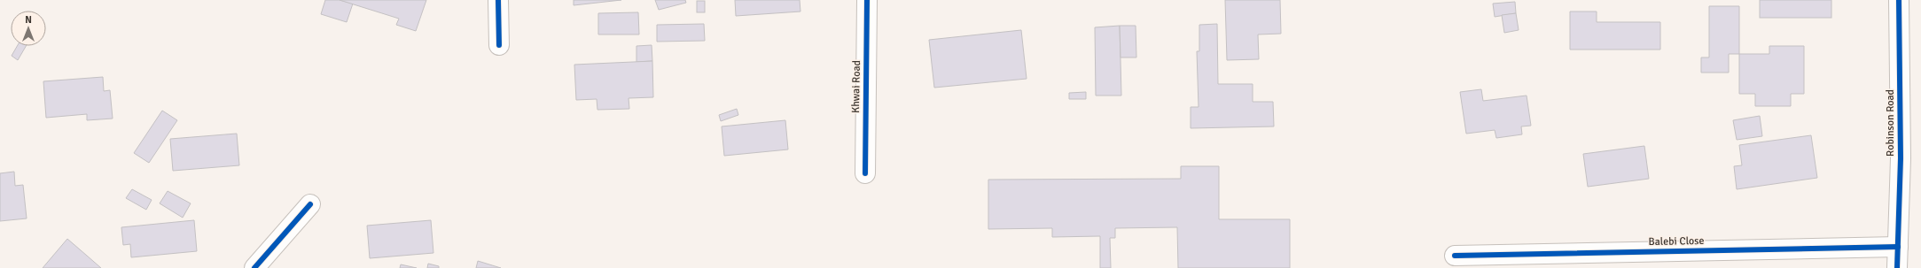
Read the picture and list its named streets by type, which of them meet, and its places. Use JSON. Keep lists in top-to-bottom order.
{
  "streets": {
    "street": ["Khwai Road", "Robinson Road", "Balebi Close"]
  },
  "crossings": [
    ["Robinson Road", "Balebi Close"]
  ],
  "north": "top"
}
